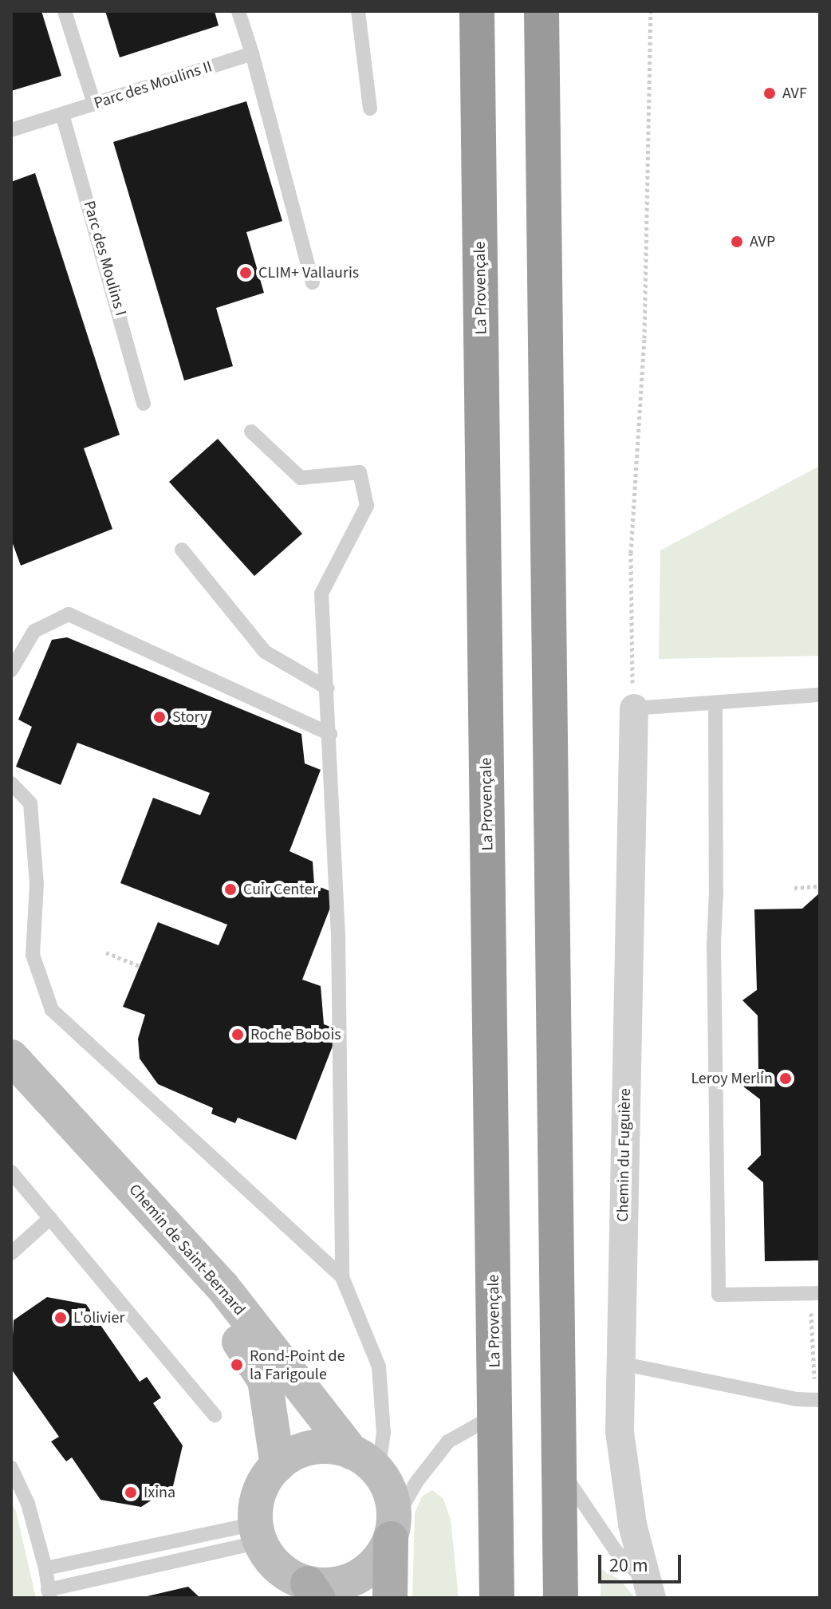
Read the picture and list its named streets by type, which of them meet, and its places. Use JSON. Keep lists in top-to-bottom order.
{
  "streets": {
    "highway": ["La Provençale"],
    "main road": ["Chemin de Saint-Bernard"],
    "street": ["Chemin du Fuguière"],
    "lane": ["Parc des Moulins II", "Parc des Moulins I"]
  },
  "crossings": [
    ["Parc des Moulins II", "Parc des Moulins I"]
  ],
  "places": [
    "AVF",
    "AVP",
    "CLIM+ Vallauris",
    "Story",
    "Cuir Center",
    "Roche Bobois",
    "Leroy Merlin",
    "L'olivier",
    "Rond-Point de la Farigoule",
    "Ixina"
  ],
  "scale_bar": "20 m"
}
